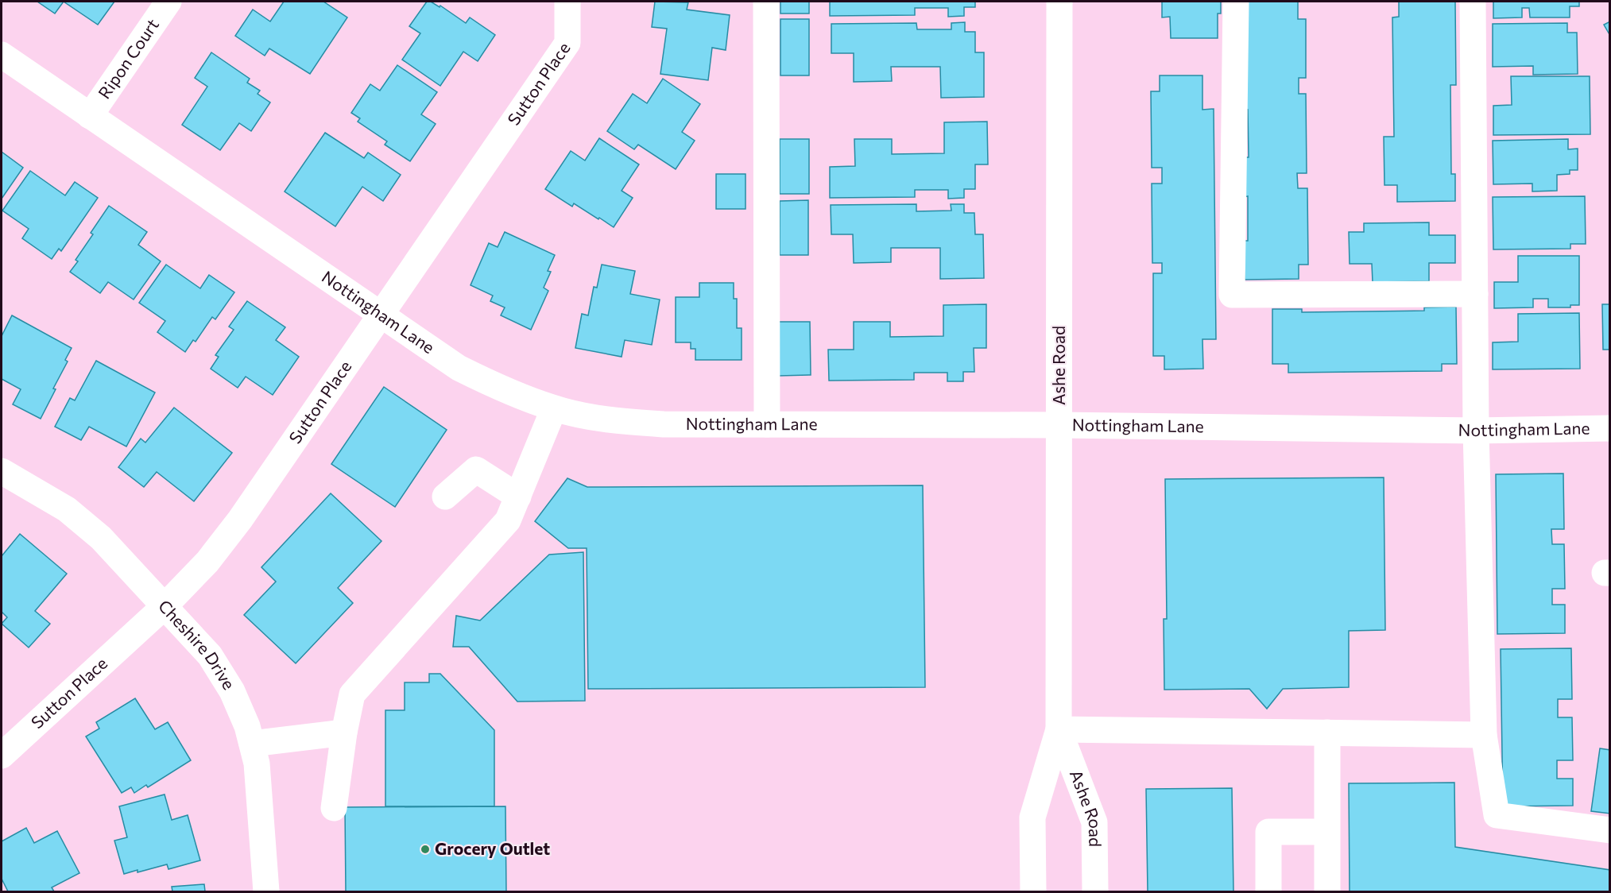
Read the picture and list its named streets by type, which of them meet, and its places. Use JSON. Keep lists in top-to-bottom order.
{
  "streets": {
    "street": [
      "Ripon Court",
      "Sutton Place",
      "Nottingham Lane",
      "Ashe Road",
      "Cheshire Drive"
    ]
  },
  "crossings": [
    ["Ripon Court", "Nottingham Lane"],
    ["Sutton Place", "Nottingham Lane"],
    ["Sutton Place", "Cheshire Drive"],
    ["Nottingham Lane", "Ashe Road"]
  ],
  "places": ["Grocery Outlet"]
}
